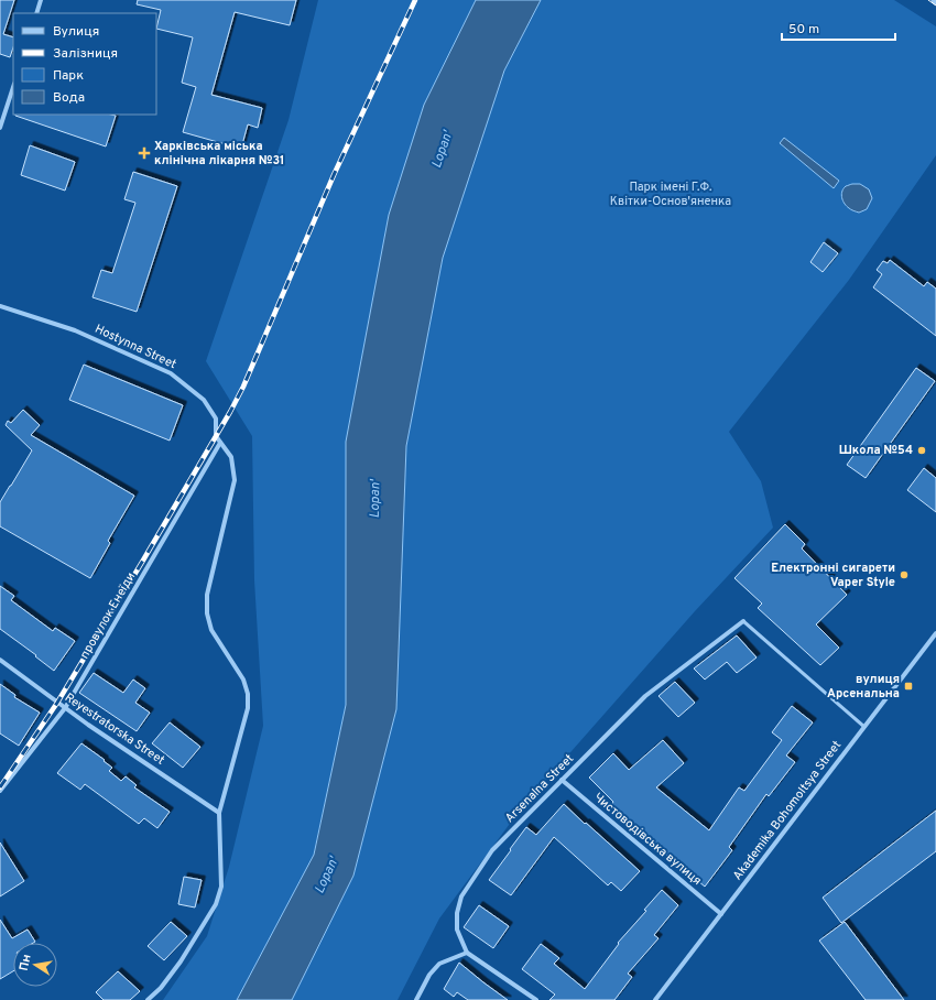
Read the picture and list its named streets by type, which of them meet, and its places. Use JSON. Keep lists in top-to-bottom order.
{
  "streets": {
    "street": [
      "Hostynna Street",
      "провулок Енеїди",
      "Reyestratorska Street",
      "Arsenalna Street",
      "Akademika Bohomoltsya Street",
      "Чистоводівська вулиця"
    ]
  },
  "crossings": [
    ["Hostynna Street", "провулок Енеїди"],
    ["Hostynna Street", "Reyestratorska Street"],
    ["провулок Енеїди", "Reyestratorska Street"],
    ["Arsenalna Street", "Чистоводівська вулиця"],
    ["Akademika Bohomoltsya Street", "Чистоводівська вулиця"]
  ],
  "water": ["Lopan'"],
  "parks": ["Парк імені Г.Ф. Квітки-Основ'яненка"],
  "places": {
    "health": ["Харківська міська клінічна лікарня №31"],
    "other": ["Школа №54", "Електронні сигарети Vaper Style"],
    "transit": ["вулиця Арсенальна"]
  },
  "legend": [
    "Вулиця",
    "Залізниця",
    "Парк",
    "Вода"
  ],
  "scale_bar": "50 m",
  "north": "left"
}
